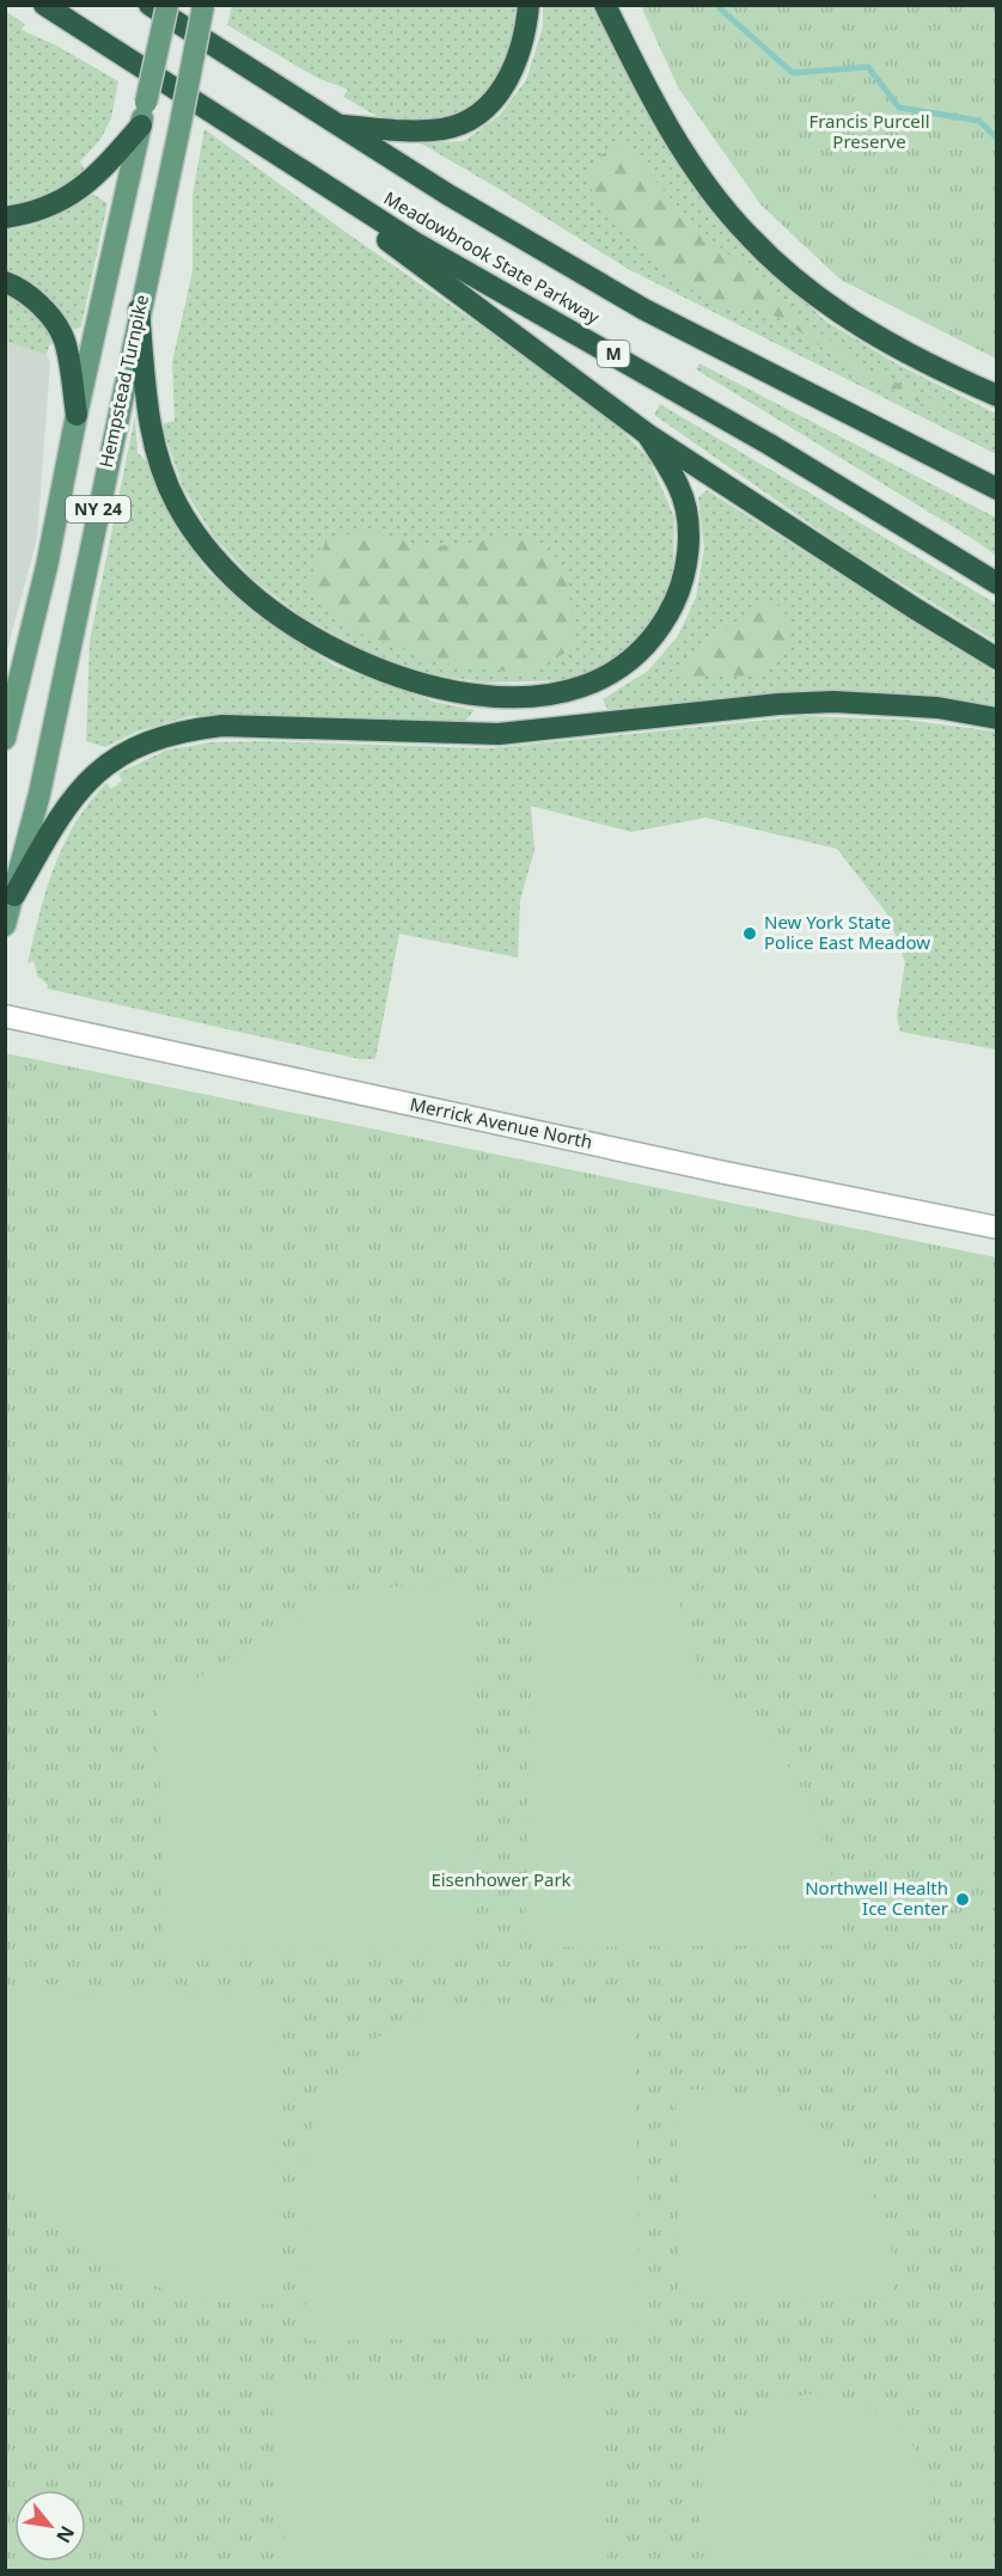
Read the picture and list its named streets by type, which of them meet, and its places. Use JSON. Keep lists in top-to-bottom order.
{
  "streets": {
    "highway": ["Meadowbrook State Parkway", "M"],
    "main road": ["Hempstead Turnpike", "NY 24", "Merrick Avenue North"]
  },
  "parks": ["Francis Purcell Preserve", "Eisenhower Park"],
  "places": ["New York State Police East Meadow", "Northwell Health Ice Center"],
  "north": "bottom right"
}
